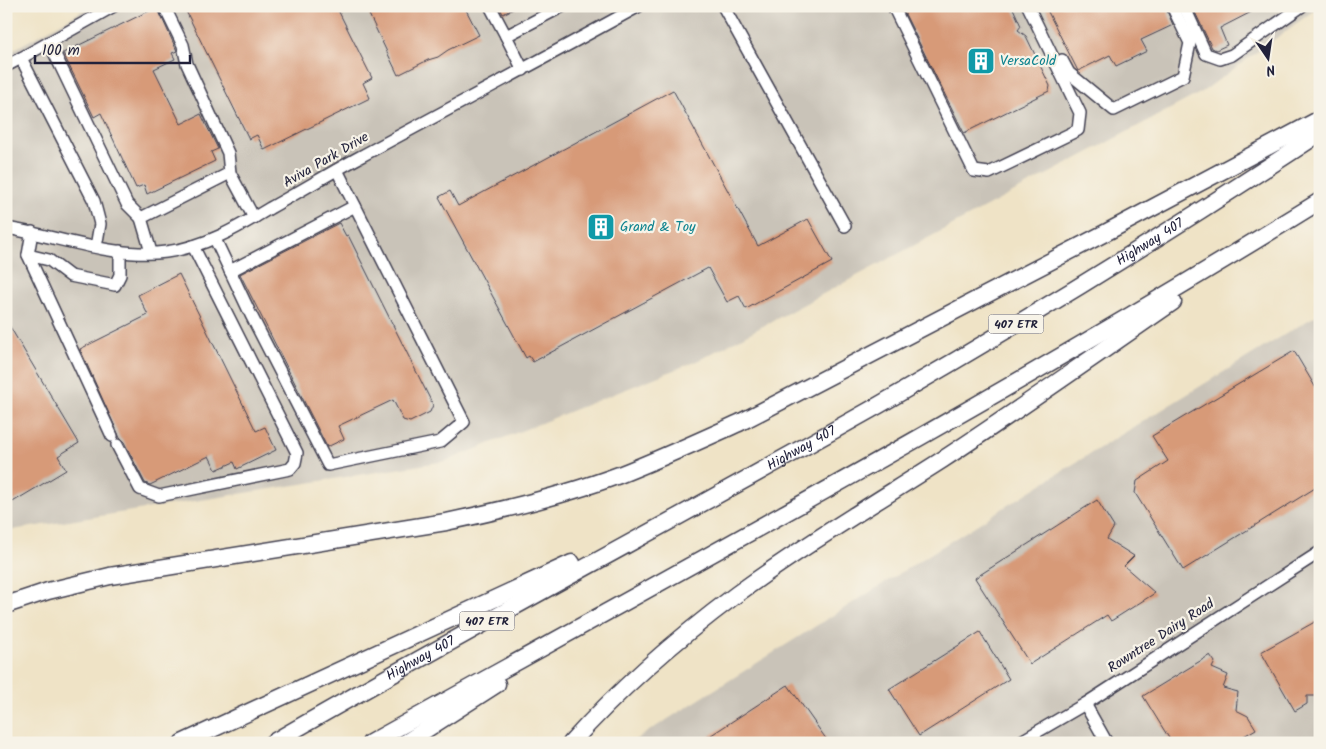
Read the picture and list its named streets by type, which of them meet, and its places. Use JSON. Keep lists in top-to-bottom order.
{
  "streets": {
    "highway": ["Highway 407", "407 ETR"],
    "street": ["Aviva Park Drive", "Rowntree Dairy Road"]
  },
  "places": {
    "building": ["VersaCold", "Grand & Toy"]
  },
  "scale_bar": "100 m",
  "north": "bottom"
}
